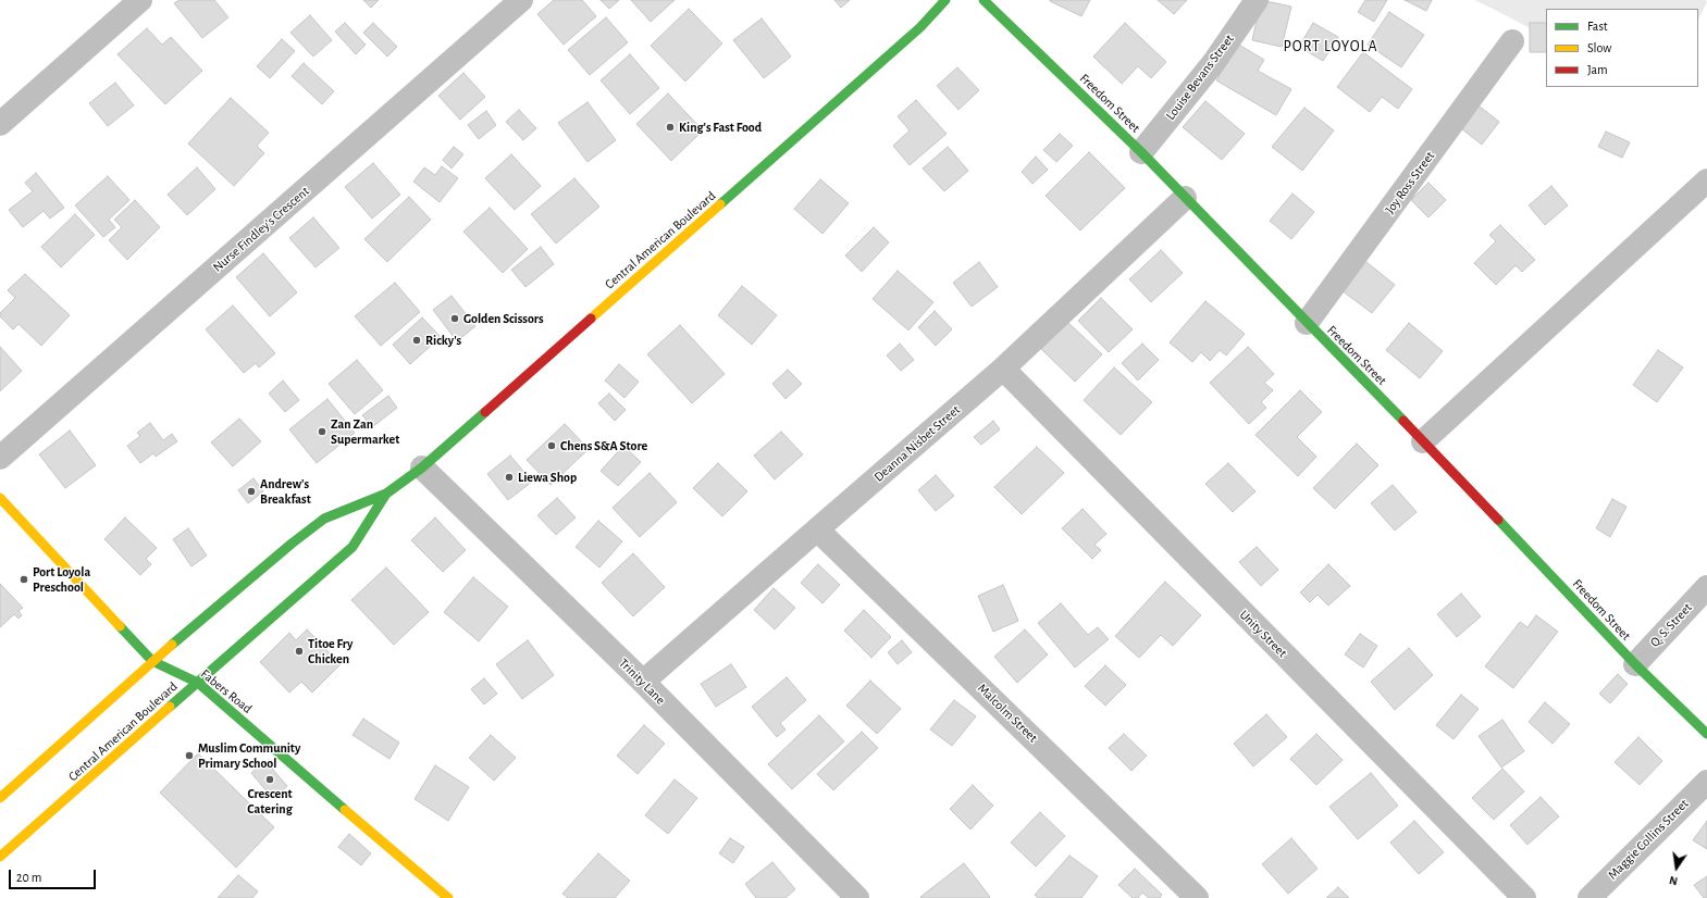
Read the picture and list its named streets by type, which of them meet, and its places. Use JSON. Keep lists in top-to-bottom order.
{
  "streets": {
    "main road": ["Freedom Street", "Central American Boulevard", "Fabers Road"],
    "street": [
      "Louise Bevans Street",
      "Joy Ross Street",
      "Nurse Findley's Crescent",
      "Deanna Nisbet Street",
      "Q. S. Street",
      "Unity Street",
      "Trinity Lane",
      "Malcolm Street",
      "Maggie Collins Street"
    ]
  },
  "crossings": [
    ["Louise Bevans Street", "Freedom Street"],
    ["Freedom Street", "Joy Ross Street"],
    ["Freedom Street", "Deanna Nisbet Street"],
    ["Freedom Street", "Q. S. Street"],
    ["Central American Boulevard", "Trinity Lane"],
    ["Central American Boulevard", "Fabers Road"],
    ["Deanna Nisbet Street", "Unity Street"],
    ["Deanna Nisbet Street", "Trinity Lane"],
    ["Deanna Nisbet Street", "Malcolm Street"]
  ],
  "districts": ["PORT LOYOLA"],
  "places": [
    "King's Fast Food",
    "Golden Scissors",
    "Ricky's",
    "Zan Zan Supermarket",
    "Chens S&A Store",
    "Liewa Shop",
    "Andrew's Breakfast",
    "Port Loyola Preschool",
    "Titoe Fry Chicken",
    "Muslim Community Primary School",
    "Crescent Catering"
  ],
  "legend": ["Fast", "Slow", "Jam"],
  "scale_bar": "20 m",
  "north": "bottom"
}
